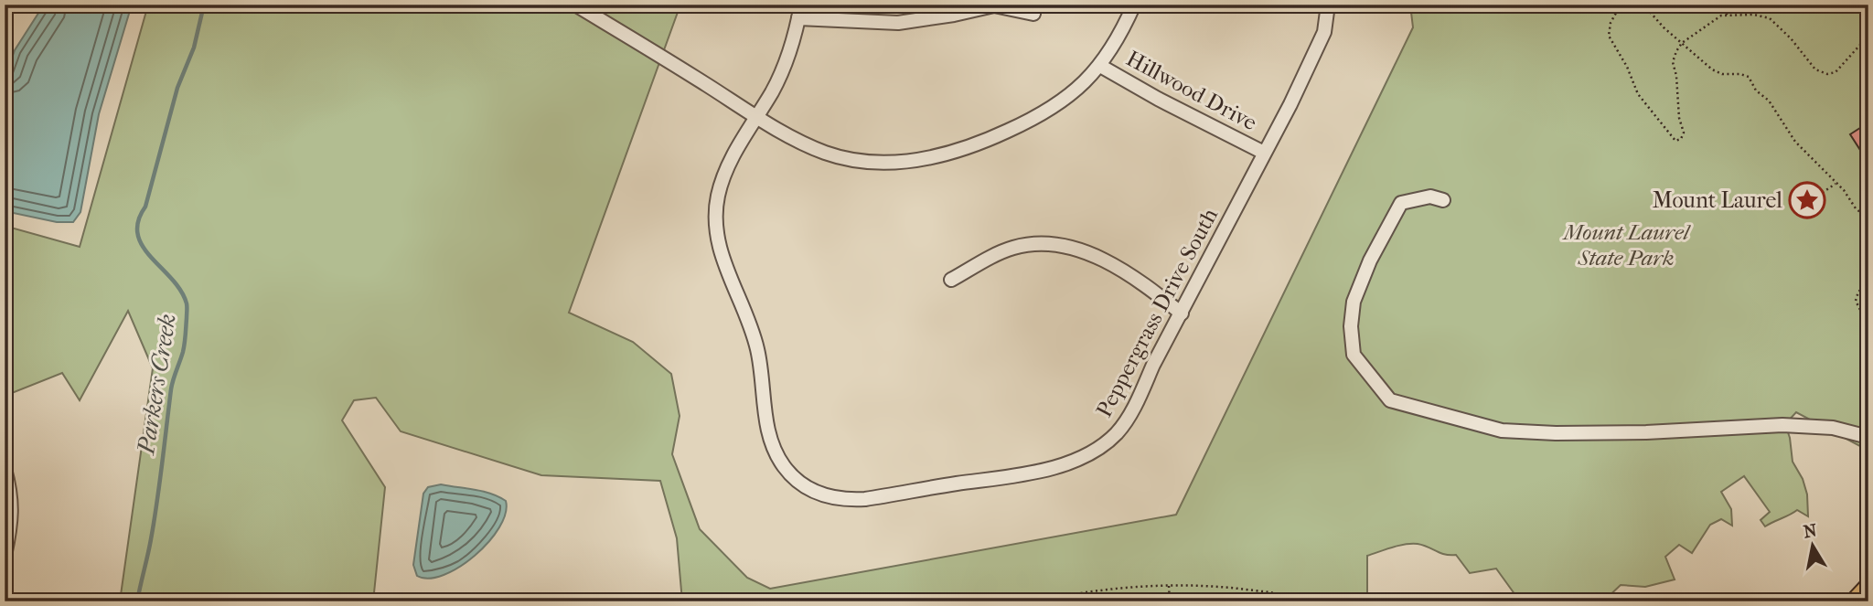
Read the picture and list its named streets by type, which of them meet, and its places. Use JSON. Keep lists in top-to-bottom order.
{
  "streets": {
    "street": ["Hillwood Drive", "Peppergrass Drive South"]
  },
  "crossings": [
    ["Hillwood Drive", "Peppergrass Drive South"]
  ],
  "water": ["Parkers Creek"],
  "parks": ["Mount Laurel State Park"],
  "places": {
    "place": ["Mount Laurel"]
  },
  "north": "top"
}
